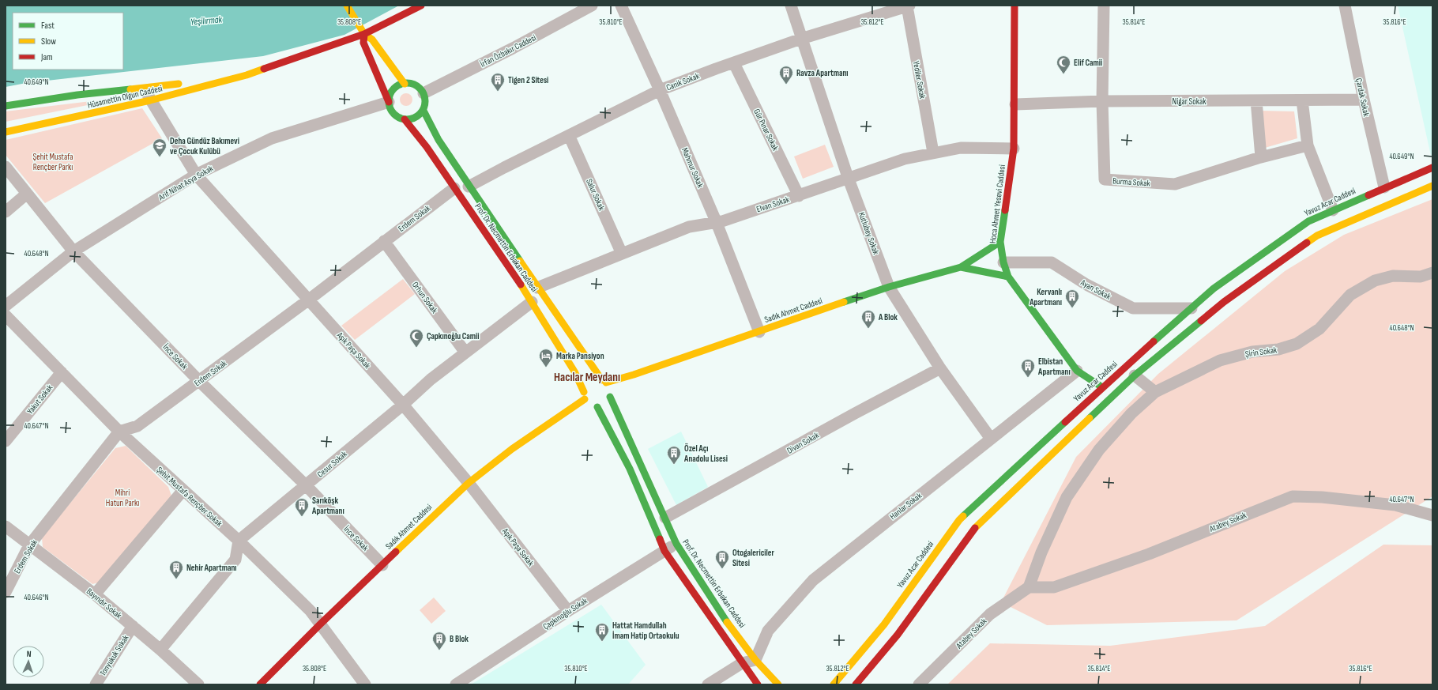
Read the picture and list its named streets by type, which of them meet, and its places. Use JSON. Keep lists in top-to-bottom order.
{
  "streets": {
    "main road": [
      "Hüsamettin Olgun Caddesi",
      "Yavuz Acar Caddesi",
      "Hoca Ahmet Yesevi Caddesi",
      "Prof. Dr. Necmettin Erbakan Caddesi",
      "Sadık Ahmet Caddesi"
    ],
    "street": [
      "İrfan Özbakır Caddesi",
      "Yediler Sokak",
      "Canik Sokak",
      "Çardak Sokak",
      "Nigar Sokak",
      "Gür Pınar Sokak",
      "Mahmur Sokak",
      "Burma Sokak",
      "Arif Nihat Asya Sokak",
      "Salur Sokak",
      "Elvan Sokak",
      "Erdem Sokak",
      "Kutlubey Sokak",
      "Ayan Sokak",
      "Orhun Sokak",
      "Aşık Paşa Sokak",
      "Şirin Sokak",
      "İnce Sokak",
      "Yakut Sokak",
      "Divan Sokak",
      "Cesur Sokak",
      "Şehit Mustafa Rençber Sokak",
      "Hanlar Sokak",
      "Atabey Sokak",
      "Bayındır Sokak",
      "Çapkınoğlu Sokak",
      "Tonyukuk Sokak"
    ]
  },
  "crossings": [
    ["İrfan Özbakır Caddesi", "Arif Nihat Asya Sokak"],
    ["İrfan Özbakır Caddesi", "Prof. Dr. Necmettin Erbakan Caddesi"],
    ["Yediler Sokak", "Canik Sokak"],
    ["Yediler Sokak", "Elvan Sokak"],
    ["Canik Sokak", "Gür Pınar Sokak"],
    ["Canik Sokak", "Mahmur Sokak"],
    ["Canik Sokak", "Salur Sokak"],
    ["Canik Sokak", "Kutlubey Sokak"],
    ["Canik Sokak", "Prof. Dr. Necmettin Erbakan Caddesi"],
    ["Hüsamettin Olgun Caddesi", "Aşık Paşa Sokak"],
    ["Çardak Sokak", "Nigar Sokak"],
    ["Çardak Sokak", "Yavuz Acar Caddesi"],
    ["Nigar Sokak", "Burma Sokak"],
    ["Nigar Sokak", "Hoca Ahmet Yesevi Caddesi"],
    ["Gür Pınar Sokak", "Elvan Sokak"],
    ["Mahmur Sokak", "Elvan Sokak"],
    ["Mahmur Sokak", "Sadık Ahmet Caddesi"],
    ["Arif Nihat Asya Sokak", "Prof. Dr. Necmettin Erbakan Caddesi"],
    ["Arif Nihat Asya Sokak", "Aşık Paşa Sokak"],
    ["Arif Nihat Asya Sokak", "İnce Sokak"],
    ["Salur Sokak", "Elvan Sokak"],
    ["Yavuz Acar Caddesi", "Hoca Ahmet Yesevi Caddesi"],
    ["Yavuz Acar Caddesi", "Ayan Sokak"],
    ["Elvan Sokak", "Hoca Ahmet Yesevi Caddesi"],
    ["Elvan Sokak", "Kutlubey Sokak"],
    ["Elvan Sokak", "Prof. Dr. Necmettin Erbakan Caddesi"],
    ["Hoca Ahmet Yesevi Caddesi", "Ayan Sokak"],
    ["Hoca Ahmet Yesevi Caddesi", "Sadık Ahmet Caddesi"],
    ["Hoca Ahmet Yesevi Caddesi", "Hanlar Sokak"],
    ["Erdem Sokak", "Prof. Dr. Necmettin Erbakan Caddesi"],
    ["Erdem Sokak", "Orhun Sokak"],
    ["Erdem Sokak", "Aşık Paşa Sokak"],
    ["Erdem Sokak", "İnce Sokak"],
    ["Erdem Sokak", "Şehit Mustafa Rençber Sokak"],
    ["Erdem Sokak", "Bayındır Sokak"],
    ["Kutlubey Sokak", "Sadık Ahmet Caddesi"],
    ["Kutlubey Sokak", "Divan Sokak"],
    ["Kutlubey Sokak", "Hanlar Sokak"],
    ["Prof. Dr. Necmettin Erbakan Caddesi", "Sadık Ahmet Caddesi"],
    ["Prof. Dr. Necmettin Erbakan Caddesi", "Divan Sokak"],
    ["Prof. Dr. Necmettin Erbakan Caddesi", "Cesur Sokak"],
    ["Prof. Dr. Necmettin Erbakan Caddesi", "Hanlar Sokak"],
    ["Prof. Dr. Necmettin Erbakan Caddesi", "Çapkınoğlu Sokak"],
    ["Orhun Sokak", "Cesur Sokak"],
    ["Sadık Ahmet Caddesi", "Aşık Paşa Sokak"],
    ["Sadık Ahmet Caddesi", "İnce Sokak"],
    ["Sadık Ahmet Caddesi", "Şehit Mustafa Rençber Sokak"],
    ["Aşık Paşa Sokak", "Cesur Sokak"],
    ["Aşık Paşa Sokak", "Çapkınoğlu Sokak"],
    ["İnce Sokak", "Cesur Sokak"],
    ["Yakut Sokak", "Şehit Mustafa Rençber Sokak"],
    ["Cesur Sokak", "Şehit Mustafa Rençber Sokak"],
    ["Bayındır Sokak", "Tonyukuk Sokak"]
  ],
  "districts": ["Hacılar Meydanı"],
  "water": ["Yeşilırmak"],
  "parks": ["Şehit Mustafa Rençber Parkı", "Mihri Hatun Parkı"],
  "places": {
    "mosque": ["Elif Camii", "Çapkınoğlu Camii"],
    "building": [
      "Ravza Apartmanı",
      "Tigen 2 Sitesi",
      "Kervanlı Apartmanı",
      "A Blok",
      "Elbistan Apartmanı",
      "Özel Açı Anadolu Lisesi",
      "Sarıköşk Apartmanı",
      "Otogalericiler Sitesi",
      "Nehir Apartmanı",
      "Hattat Hamdullah İmam Hatip Ortaokulu",
      "B Blok"
    ],
    "school or university": ["Deha Gündüz Bakımevi ve Çocuk Kulübü"],
    "hotel": ["Marka Pansiyon"]
  },
  "legend": ["Fast", "Slow", "Jam"],
  "north": "top",
  "coordinates": [
    "35.808°E",
    "35.810°E",
    "35.812°E",
    "35.814°E",
    "35.816°E",
    "40.649°N",
    "40.648°N",
    "40.647°N",
    "40.646°N"
  ]
}
